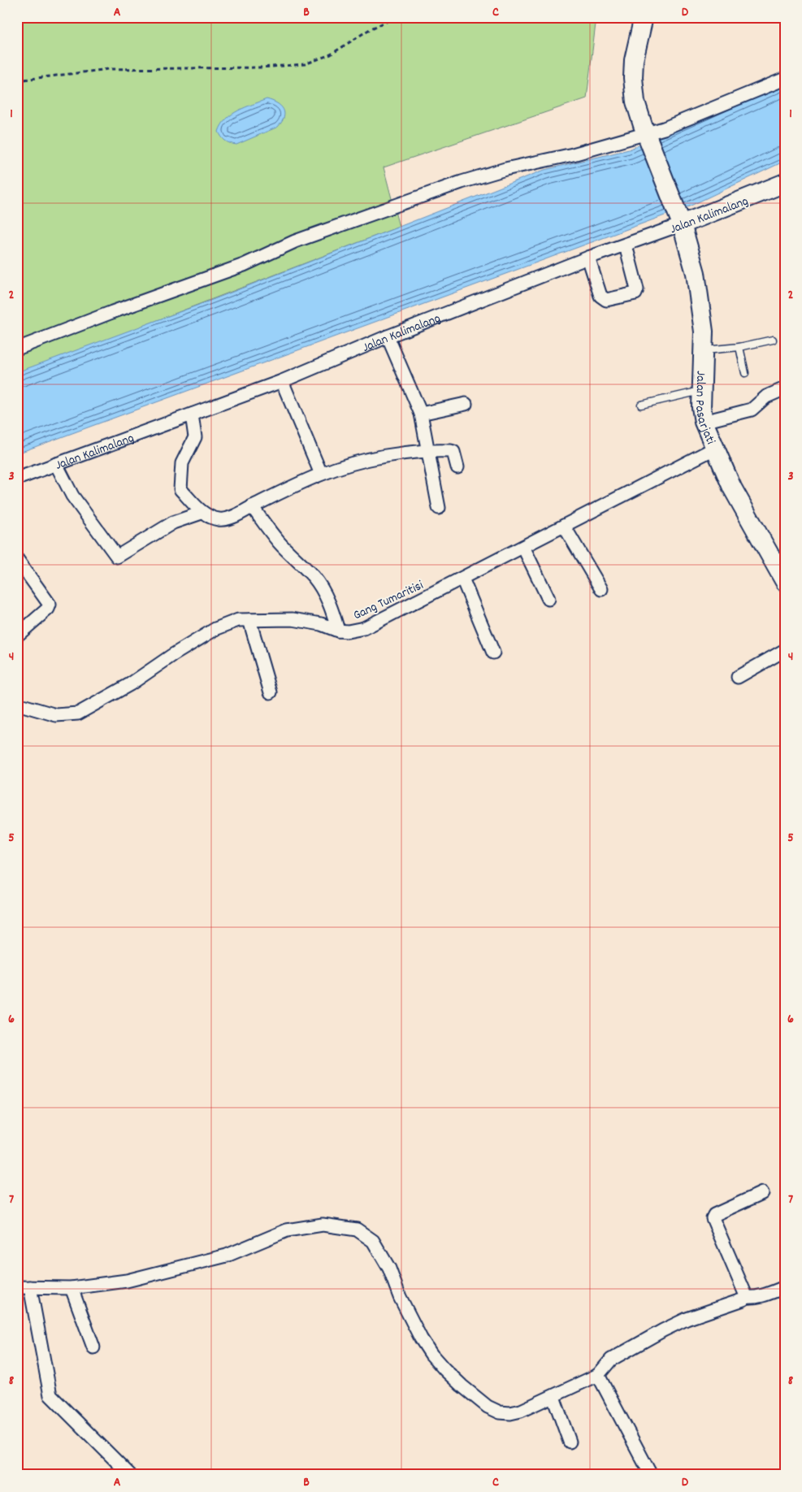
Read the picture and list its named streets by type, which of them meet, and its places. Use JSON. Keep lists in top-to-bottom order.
{
  "streets": {
    "main road": ["Jalan Kalimalang", "Jalan Pasarjati"],
    "street": ["Gang Tumaritisi"]
  },
  "crossings": [
    ["Jalan Kalimalang", "Jalan Pasarjati"],
    ["Jalan Pasarjati", "Gang Tumaritisi"]
  ],
  "grid": {
    "columns": [
      "A",
      "B",
      "C",
      "D"
    ],
    "rows": [
      "1",
      "2",
      "3",
      "4",
      "5",
      "6",
      "7",
      "8"
    ]
  }
}
